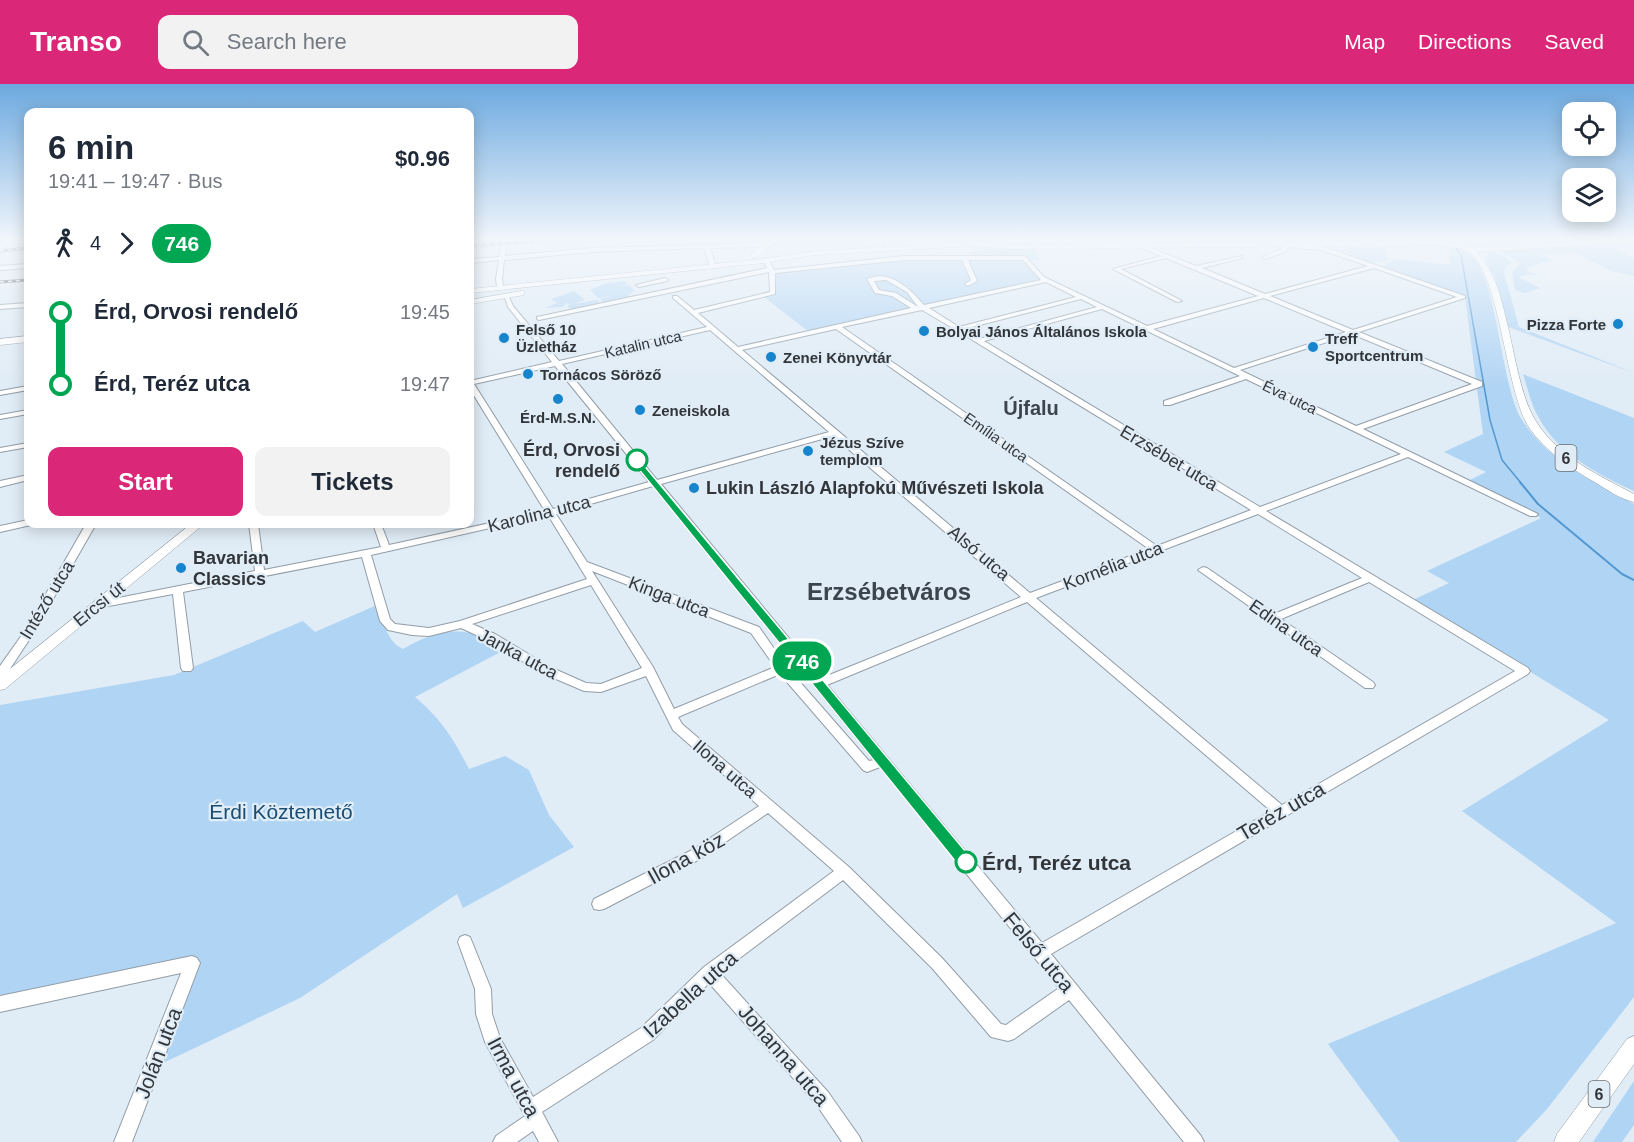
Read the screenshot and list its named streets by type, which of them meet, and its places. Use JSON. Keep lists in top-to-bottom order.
{
  "streets": {
    "main road": ["6", "Ercsi út"],
    "street": [
      "Katalin utca",
      "Éva utca",
      "Emília utca",
      "Erzsébet utca",
      "Karolina utca",
      "Alsó utca",
      "Kornélia utca",
      "Kinga utca",
      "Intéző utca",
      "Edina utca",
      "Janka utca",
      "Ilona utca",
      "Teréz utca",
      "Ilona köz",
      "Felső utca",
      "Izabella utca",
      "Jolán utca",
      "Johanna utca",
      "Irma utca"
    ]
  },
  "crossings": [
    ["Katalin utca", "Alsó utca"],
    ["Katalin utca", "Felső utca"],
    ["Éva utca", "Kornélia utca"],
    ["Emília utca", "Kornélia utca"],
    ["Erzsébet utca", "Kornélia utca"],
    ["Erzsébet utca", "Teréz utca"],
    ["Karolina utca", "Alsó utca"],
    ["Karolina utca", "Ercsi út"],
    ["Karolina utca", "Janka utca"],
    ["Karolina utca", "Ilona utca"],
    ["Karolina utca", "Felső utca"],
    ["Alsó utca", "Kornélia utca"],
    ["Alsó utca", "Teréz utca"],
    ["Kornélia utca", "Felső utca"],
    ["Kinga utca", "Ilona utca"],
    ["Janka utca", "Ilona utca"],
    ["Ilona utca", "Ilona köz"],
    ["Ilona utca", "Felső utca"],
    ["Ilona utca", "Izabella utca"],
    ["Teréz utca", "Felső utca"],
    ["Izabella utca", "Johanna utca"],
    ["Izabella utca", "Irma utca"]
  ],
  "districts": ["Újfalu", "Erzsébetváros"],
  "parks": ["Érdi Köztemető"],
  "places": [
    "Pizza Forte",
    "Bolyai János Általános Iskola",
    "Felső 10 Üzletház",
    "Treff Sportcentrum",
    "Zenei Könyvtár",
    "Tornácos Söröző",
    "Érd-M.S.N.",
    "Zeneiskola",
    "Jézus Szíve templom",
    "Érd, Orvosi rendelő",
    "Lukin László Alapfokú Művészeti Iskola",
    "Bavarian Classics",
    "Érd, Teréz utca"
  ],
  "lines": ["bus line 746"],
  "page": {
    "header": "Transo",
    "search": "Search here",
    "nav": ["Map", "Directions", "Saved"],
    "on_map": "746",
    "heading": ["6 min", "19:41 – 19:47 · Bus", "$0.96"],
    "legs": ["4", "746"],
    "list": [
      {
        "name": "Érd, Orvosi rendelő",
        "value": "19:45"
      },
      {
        "name": "Érd, Teréz utca",
        "value": "19:47"
      }
    ],
    "buttons": ["Start", "Tickets"]
  }
}
